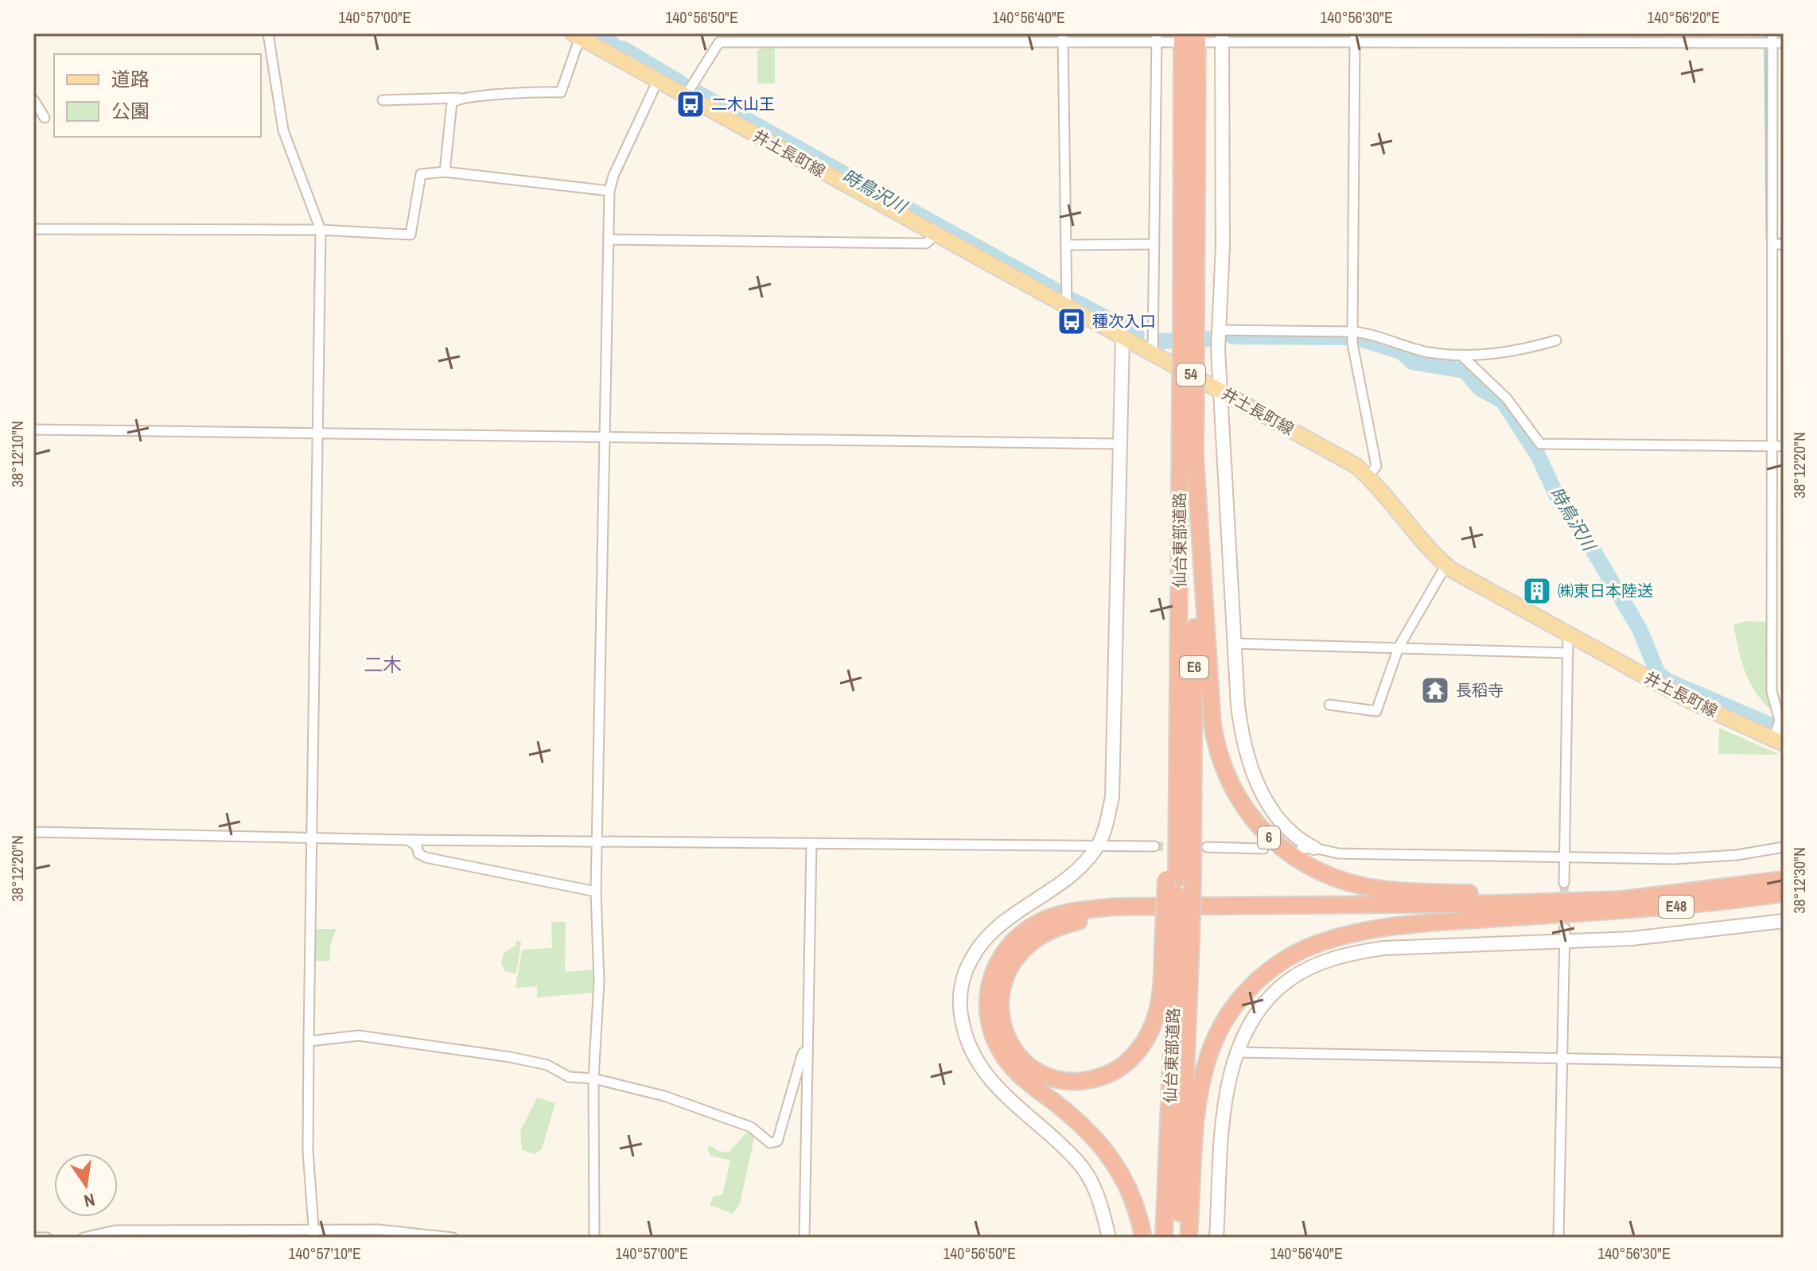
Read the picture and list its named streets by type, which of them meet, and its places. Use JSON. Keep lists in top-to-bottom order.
{
  "streets": {
    "highway": [
      "仙台東部道路",
      "E6",
      "6",
      "E48"
    ],
    "main road": ["井土長町線", "54"]
  },
  "crossings": [
    ["仙台東部道路", "6"],
    ["6", "E48"]
  ],
  "districts": ["二木"],
  "water": ["時鳥沢川"],
  "places": {
    "bus stop": ["二木山王", "種次入口"],
    "building": ["㈱東日本陸送"],
    "temple": ["長稻寺"]
  },
  "legend": ["道路", "公園"],
  "north": "bottom",
  "coordinates": [
    "140°57'00\"E",
    "140°56'50\"E",
    "140°56'40\"E",
    "140°56'30\"E",
    "140°56'20\"E",
    "38°12'10\"N",
    "38°12'20\"N",
    "38°12'30\"N",
    "140°57'10\"E"
  ]
}
